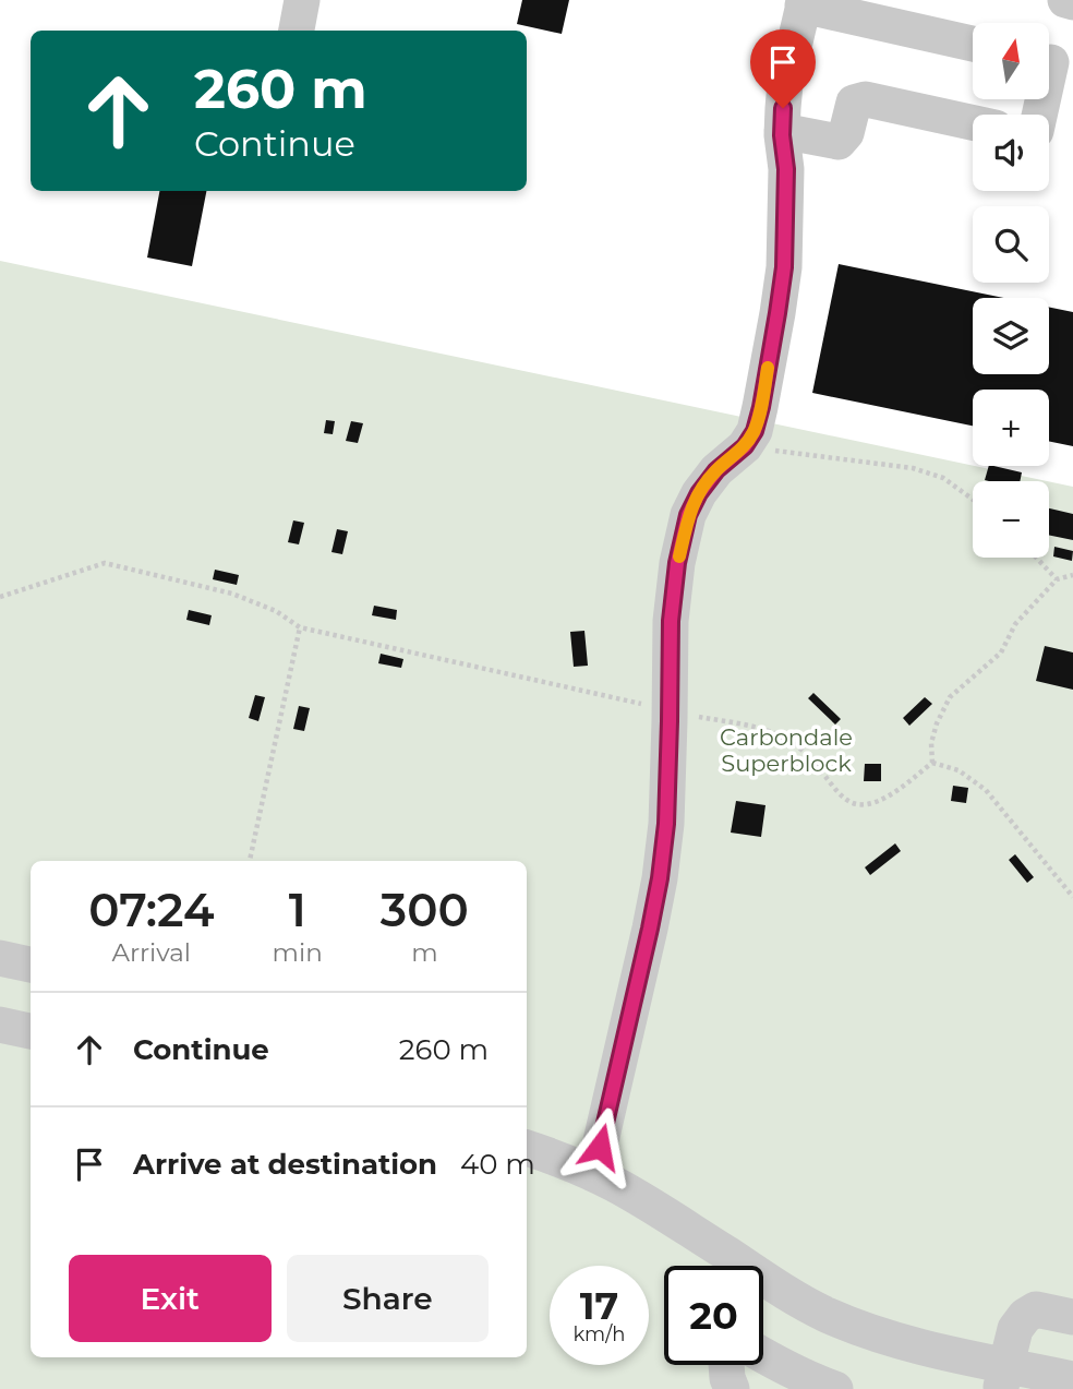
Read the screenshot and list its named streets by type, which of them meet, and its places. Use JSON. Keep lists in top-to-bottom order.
{
  "parks": ["Carbondale Superblock"],
  "north": "top",
  "page": {
    "map_buttons": ["+", "−"],
    "turn": ["260 m", "Continue"],
    "eta": [
      "07:24",
      "Arrival",
      "1",
      "min",
      "300",
      "m"
    ],
    "list": [
      {
        "name": "Continue",
        "value": "260 m"
      },
      {
        "name": "Arrive at destination",
        "value": "40 m"
      }
    ],
    "buttons": ["Exit", "Share"],
    "speed": "17 km/h",
    "limit": "20"
  }
}
